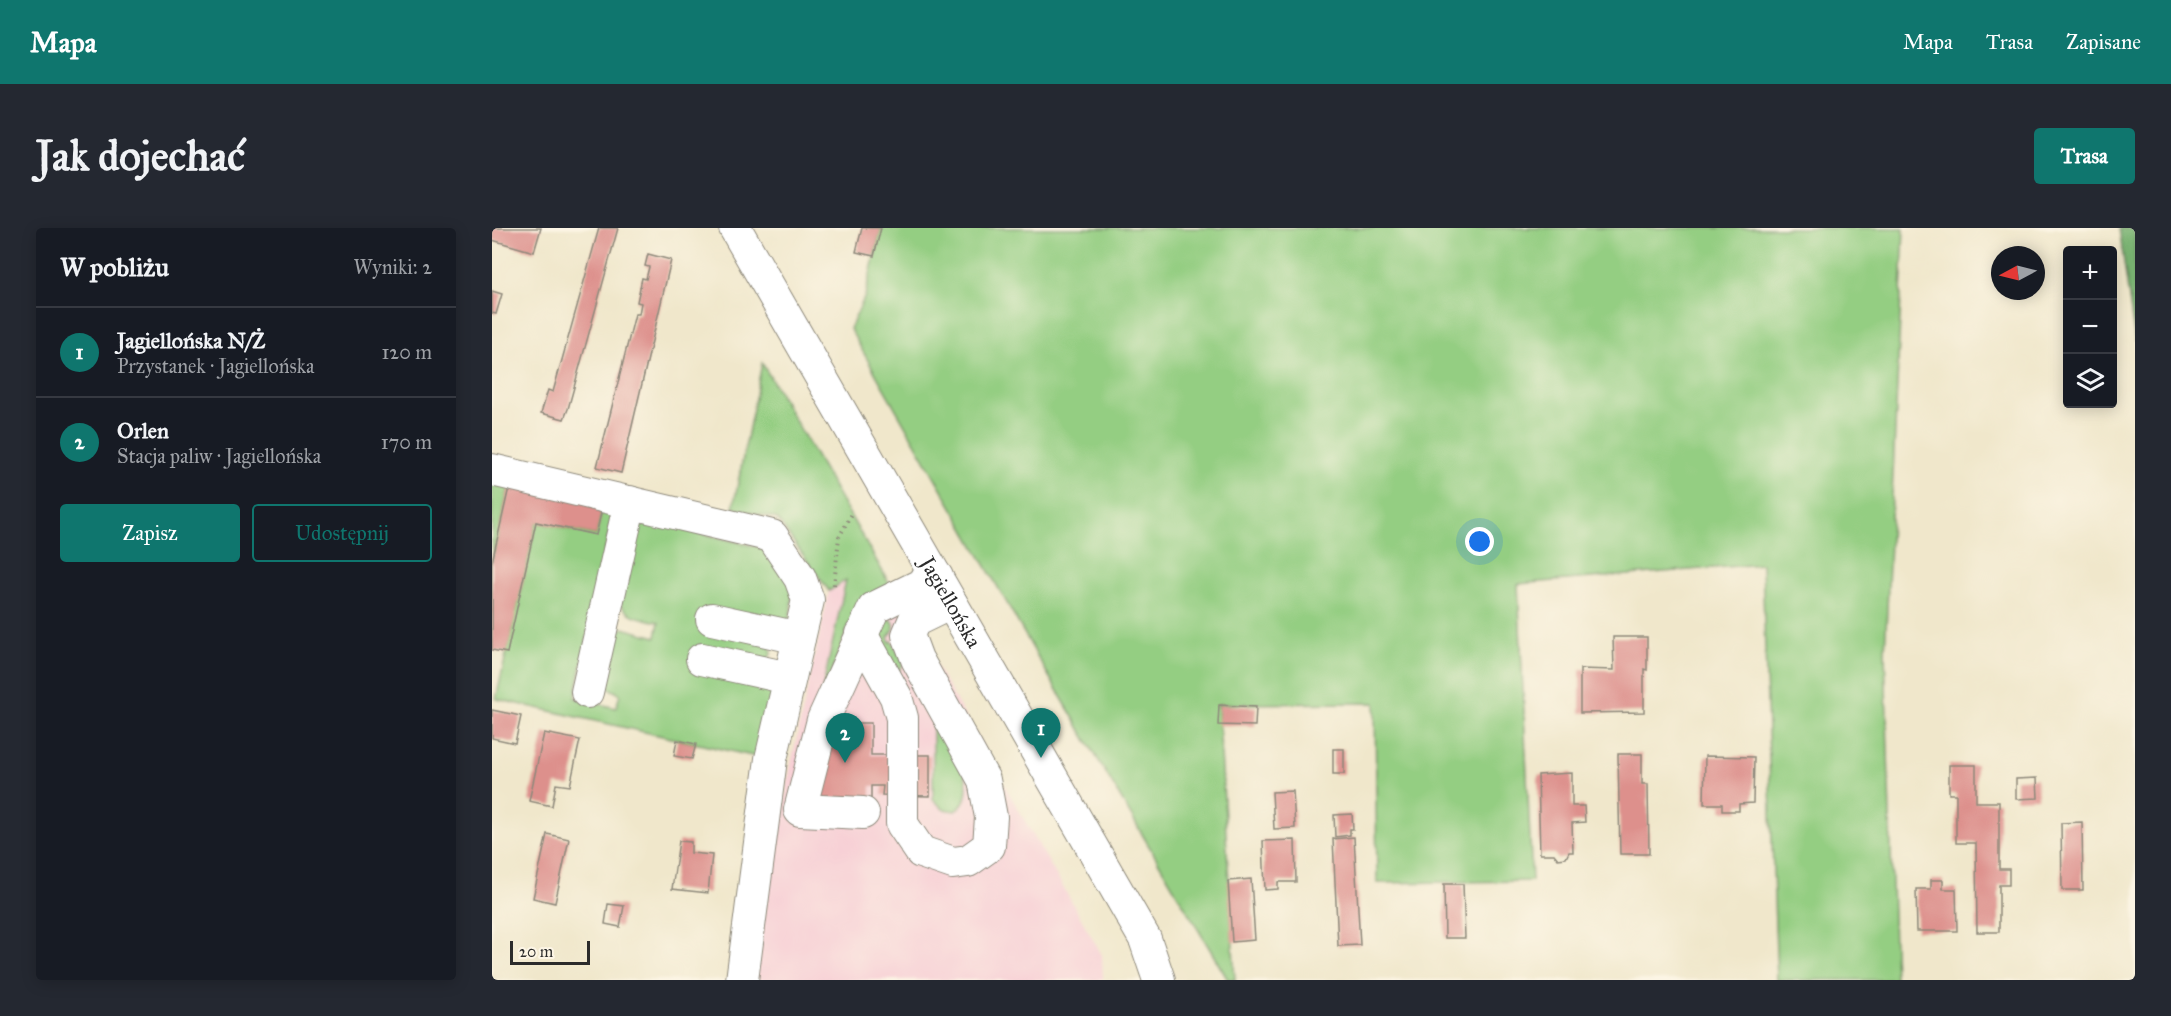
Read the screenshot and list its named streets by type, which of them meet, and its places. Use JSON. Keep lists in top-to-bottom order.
{
  "streets": {
    "street": ["Jagiellońska"]
  },
  "scale_bar": "20 m",
  "north": "left",
  "page": {
    "header": "Mapa",
    "nav": ["Mapa", "Trasa", "Zapisane"],
    "buttons": [
      "Trasa",
      ["Zapisz", "Udostępnij"]
    ],
    "title": "Jak dojechać",
    "heading": ["W pobliżu", "Wyniki: 2"],
    "map_buttons": ["+", "−"],
    "list": [
      {
        "mark": "1",
        "name": "Jagiellońska N/Ż",
        "note": "Przystanek · Jagiellońska",
        "value": "120 m"
      },
      {
        "mark": "2",
        "name": "Orlen",
        "note": "Stacja paliw · Jagiellońska",
        "value": "170 m"
      }
    ],
    "pins": ["1", "2"],
    "scale": "20 m"
  }
}
